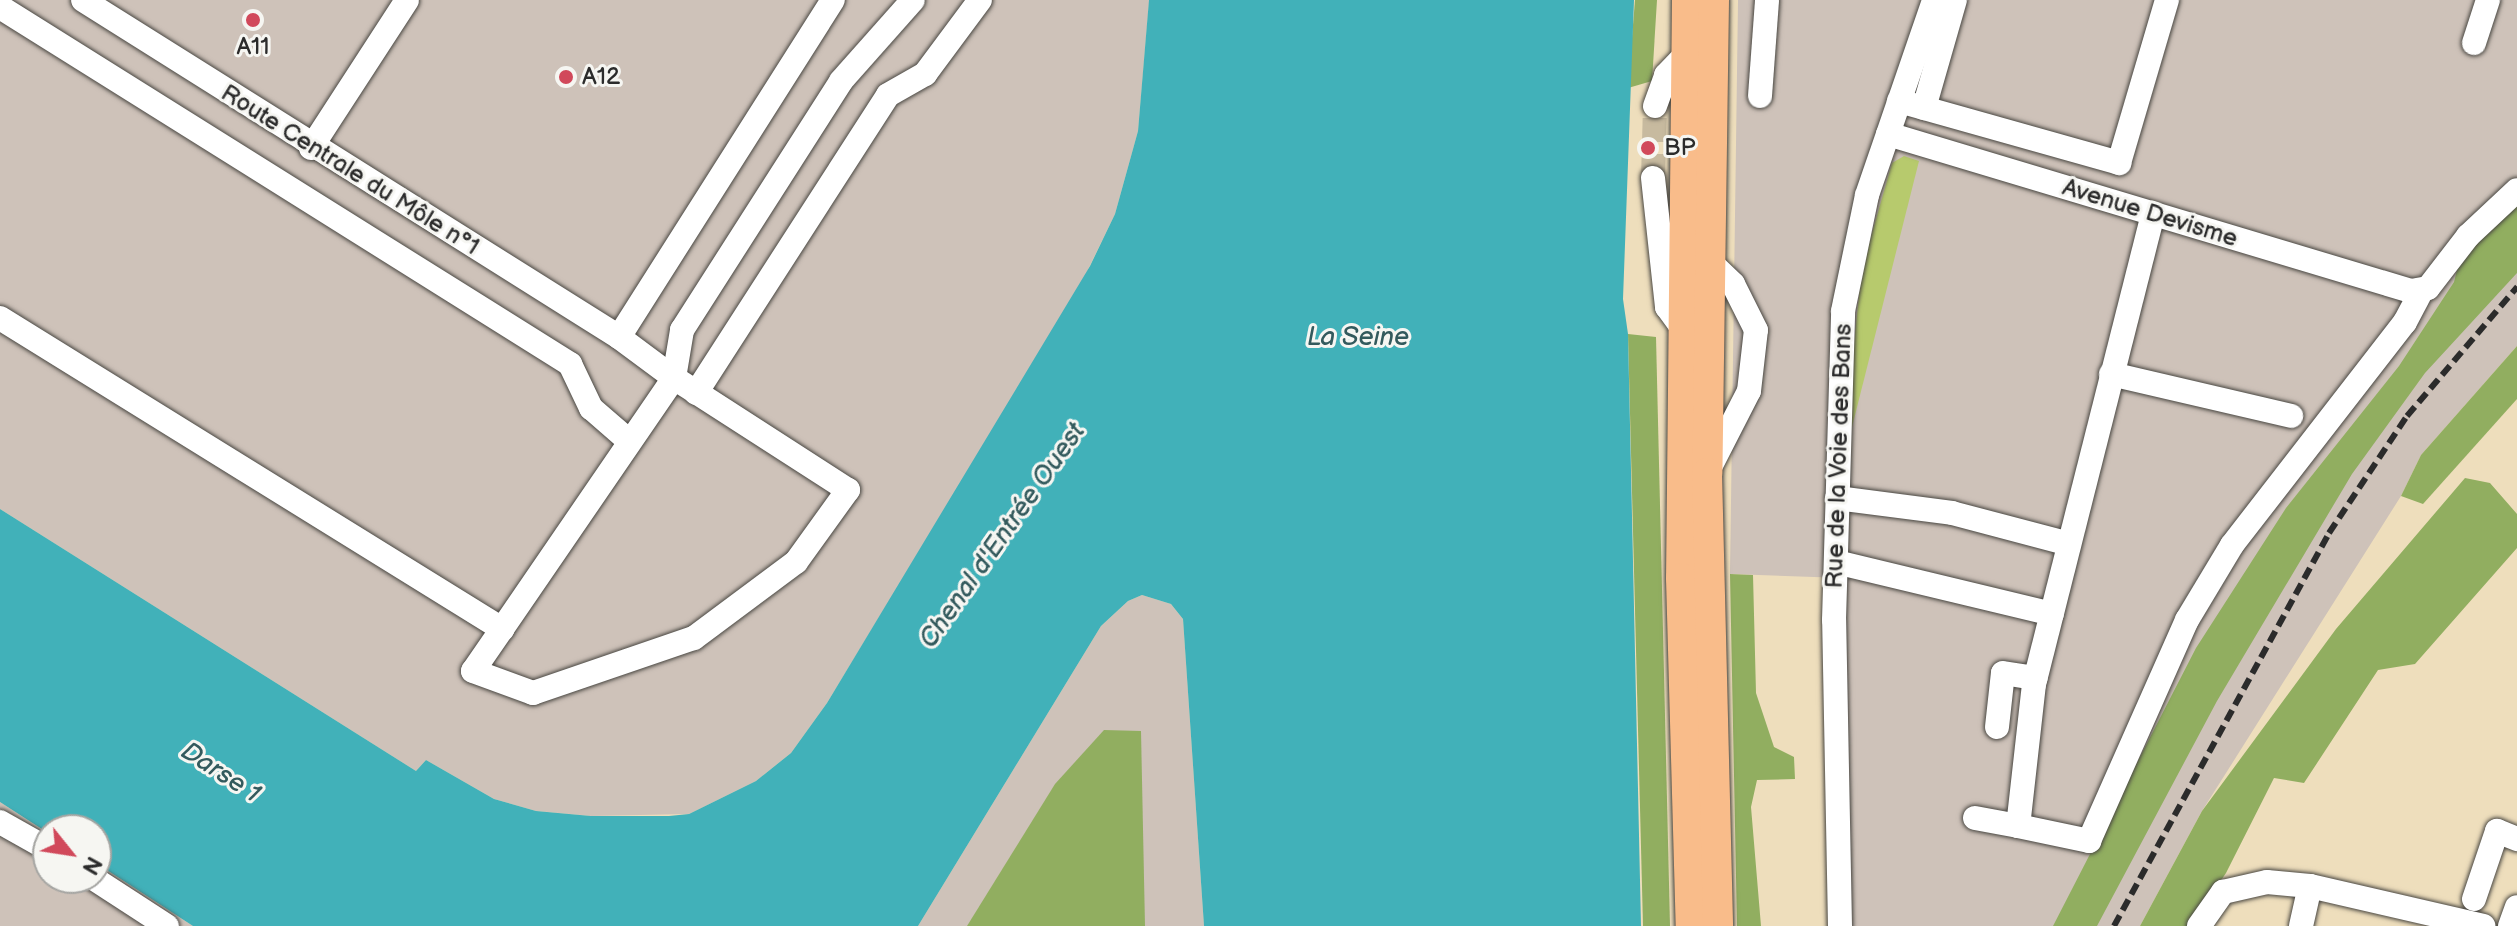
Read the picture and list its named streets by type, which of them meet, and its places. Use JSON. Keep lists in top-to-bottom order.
{
  "streets": {
    "street": ["Route Centrale du Môle n°1", "Avenue Devisme", "Rue de la Voie des Bans"]
  },
  "crossings": [
    ["Avenue Devisme", "Rue de la Voie des Bans"]
  ],
  "water": ["La Seine", "Chenal d'Entrée Ouest", "Darse 1"],
  "places": ["A11", "A12", "BP"],
  "north": "bottom right"
}
